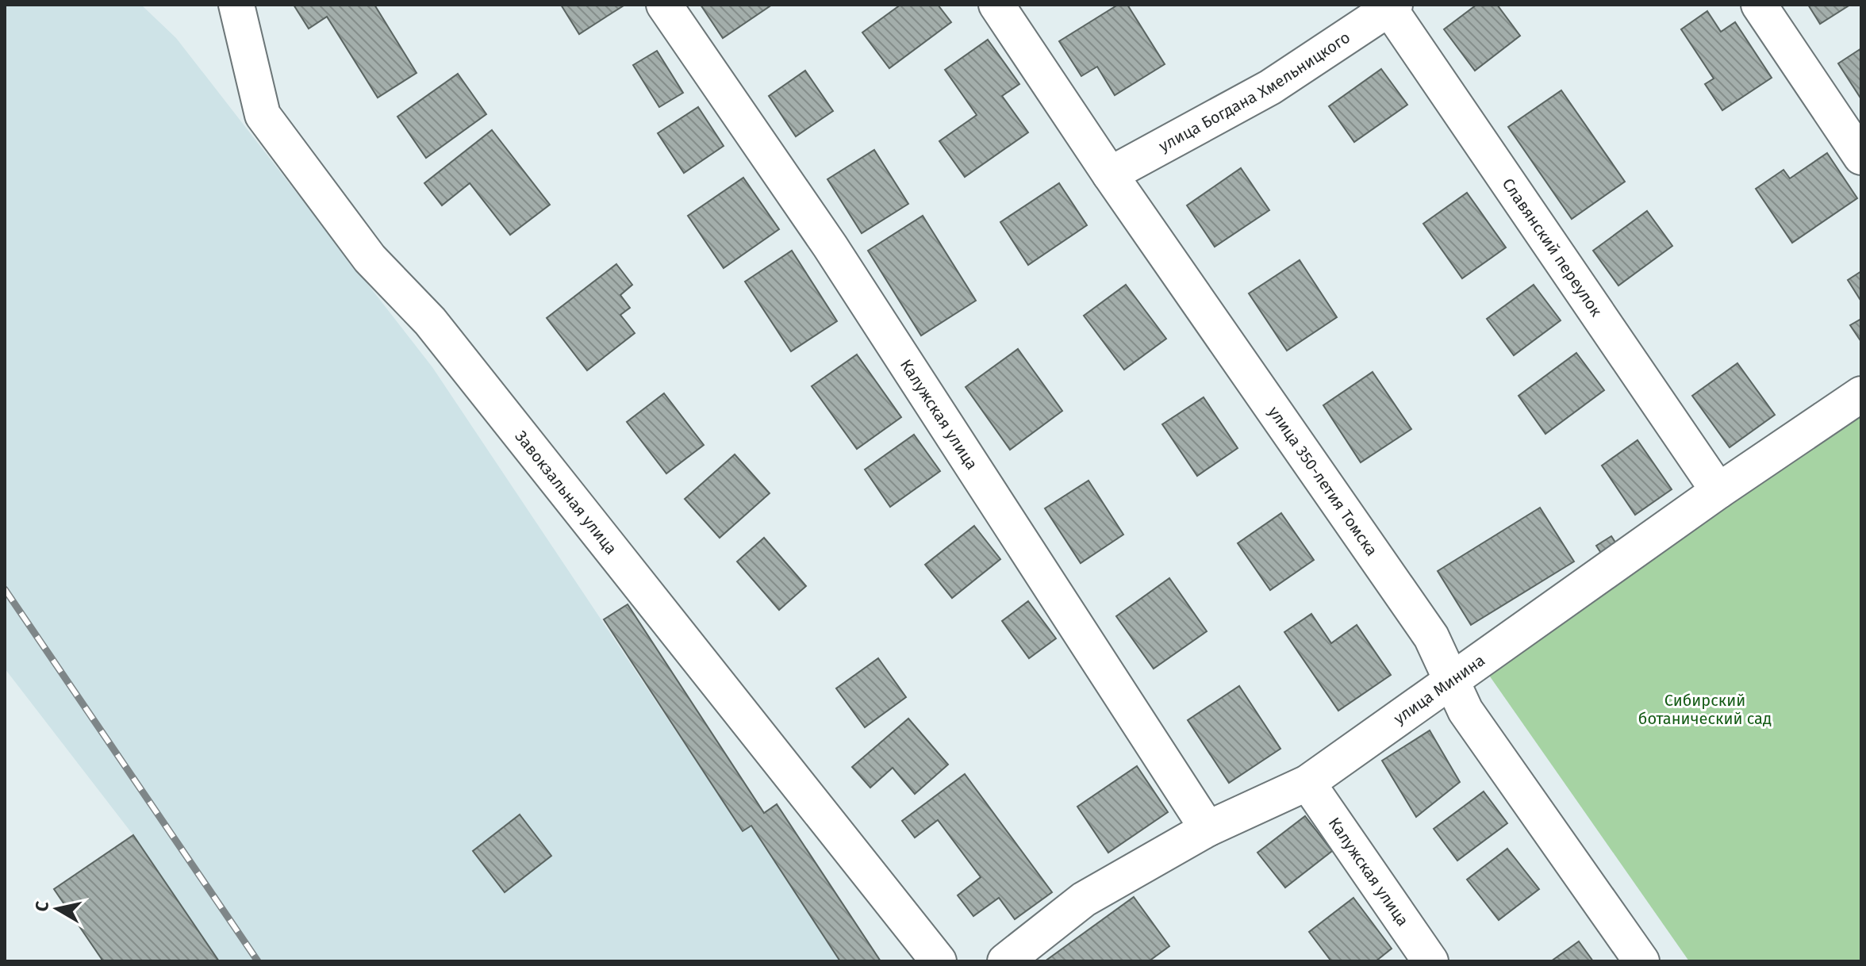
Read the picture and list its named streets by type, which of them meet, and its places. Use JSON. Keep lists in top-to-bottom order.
{
  "streets": {
    "street": [
      "улица Богдана Хмельницкого",
      "Славянский переулок",
      "Калужская улица",
      "улица 350-летия Томска",
      "Завокзальная улица",
      "улица Минина"
    ]
  },
  "crossings": [
    ["улица Богдана Хмельницкого", "Славянский переулок"],
    ["улица Богдана Хмельницкого", "улица 350-летия Томска"],
    ["Славянский переулок", "улица Минина"],
    ["Калужская улица", "улица Минина"],
    ["улица 350-летия Томска", "улица Минина"]
  ],
  "parks": ["Сибирский ботанический сад"],
  "north": "left"
}
